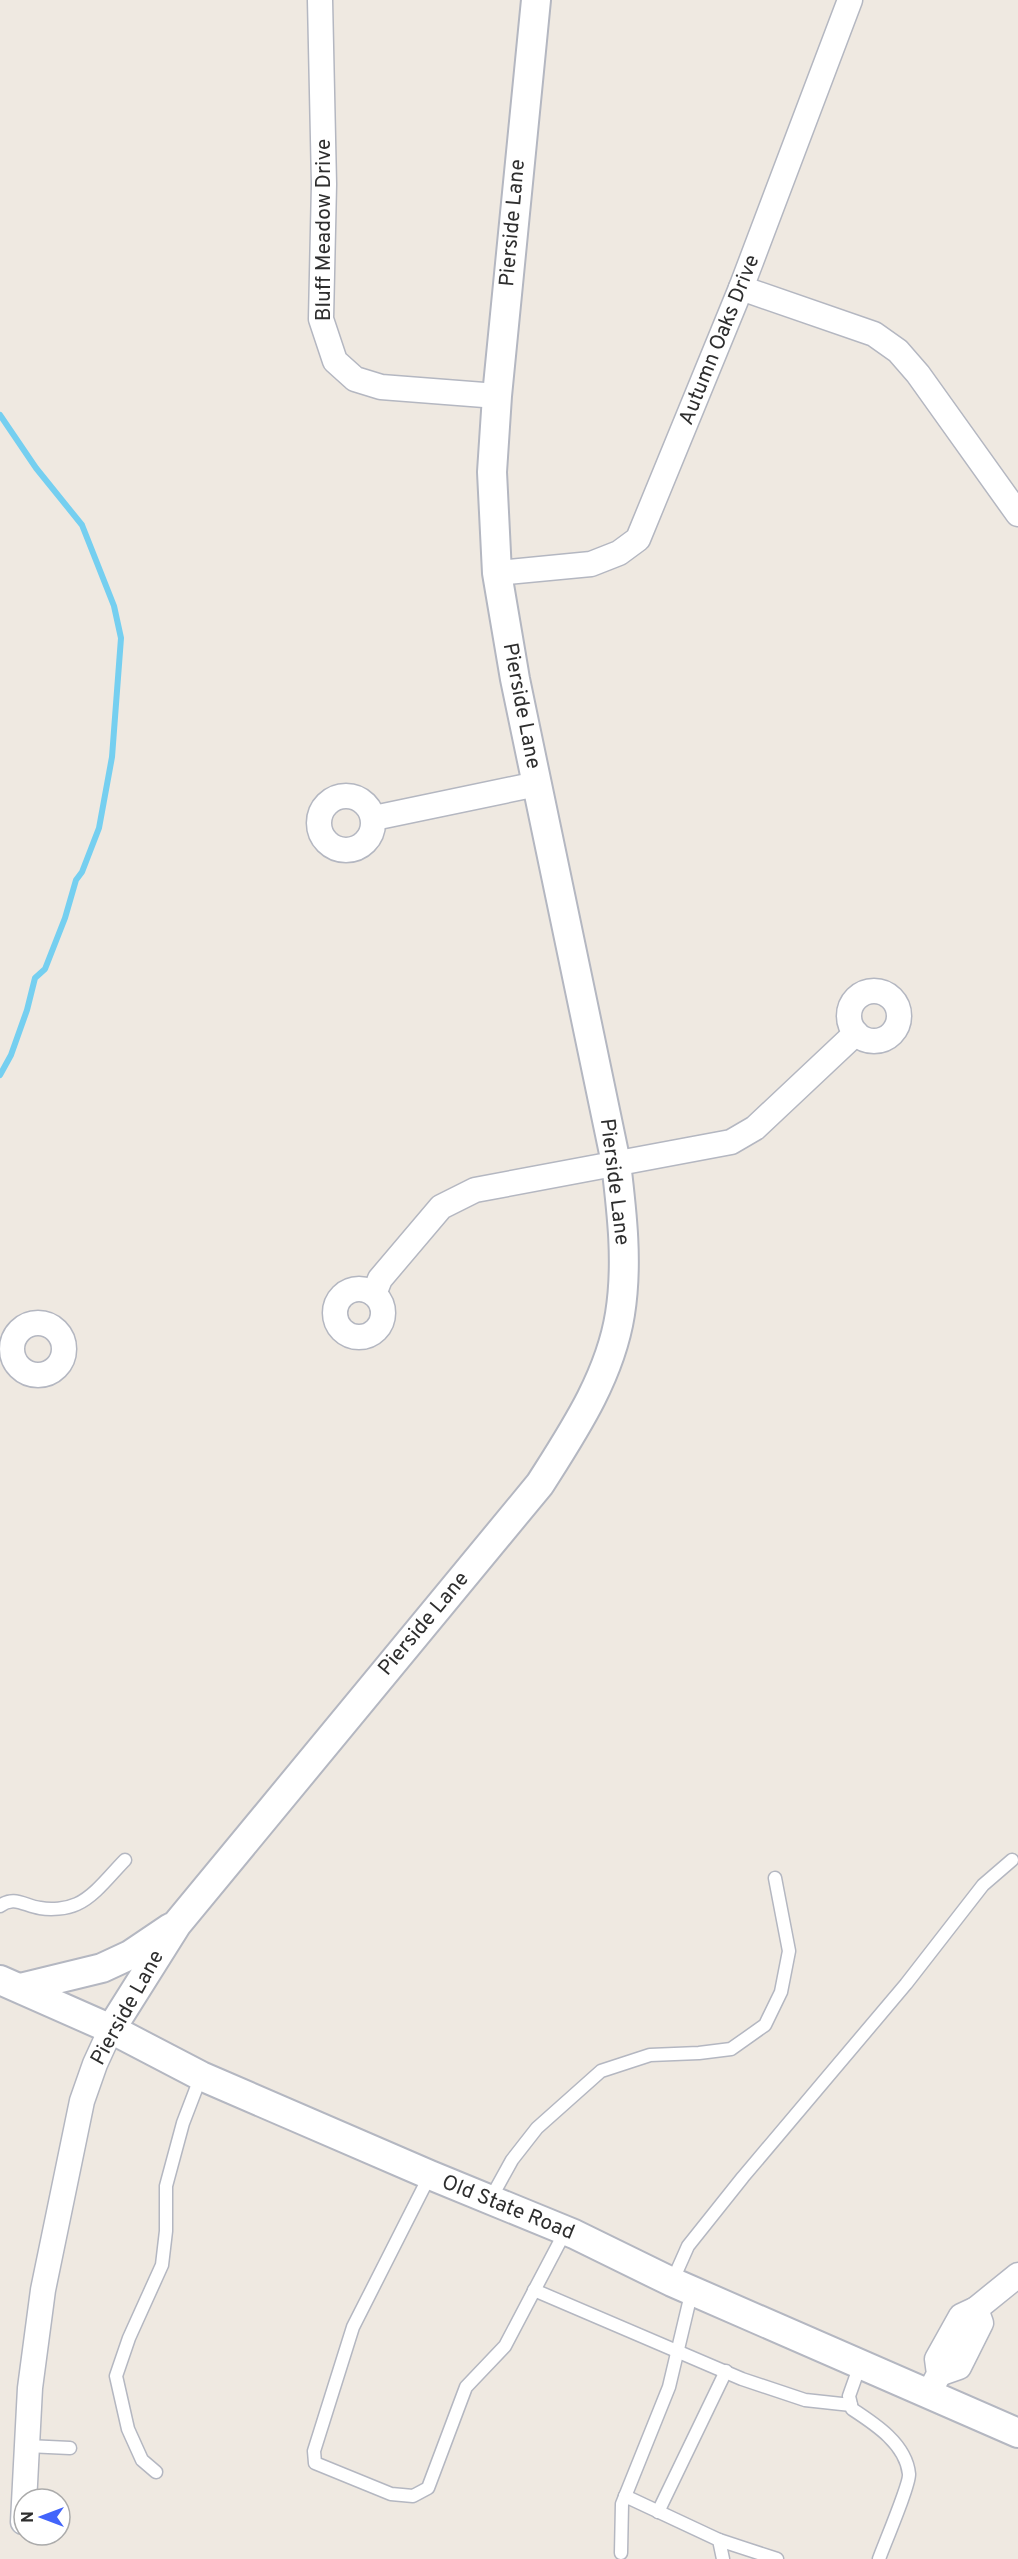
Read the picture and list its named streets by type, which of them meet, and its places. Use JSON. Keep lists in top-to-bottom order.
{
  "streets": {
    "street": [
      "Pierside Lane",
      "Bluff Meadow Drive",
      "Autumn Oaks Drive",
      "Old State Road"
    ]
  },
  "crossings": [
    ["Pierside Lane", "Bluff Meadow Drive"],
    ["Pierside Lane", "Autumn Oaks Drive"],
    ["Pierside Lane", "Old State Road"]
  ],
  "north": "left"
}
